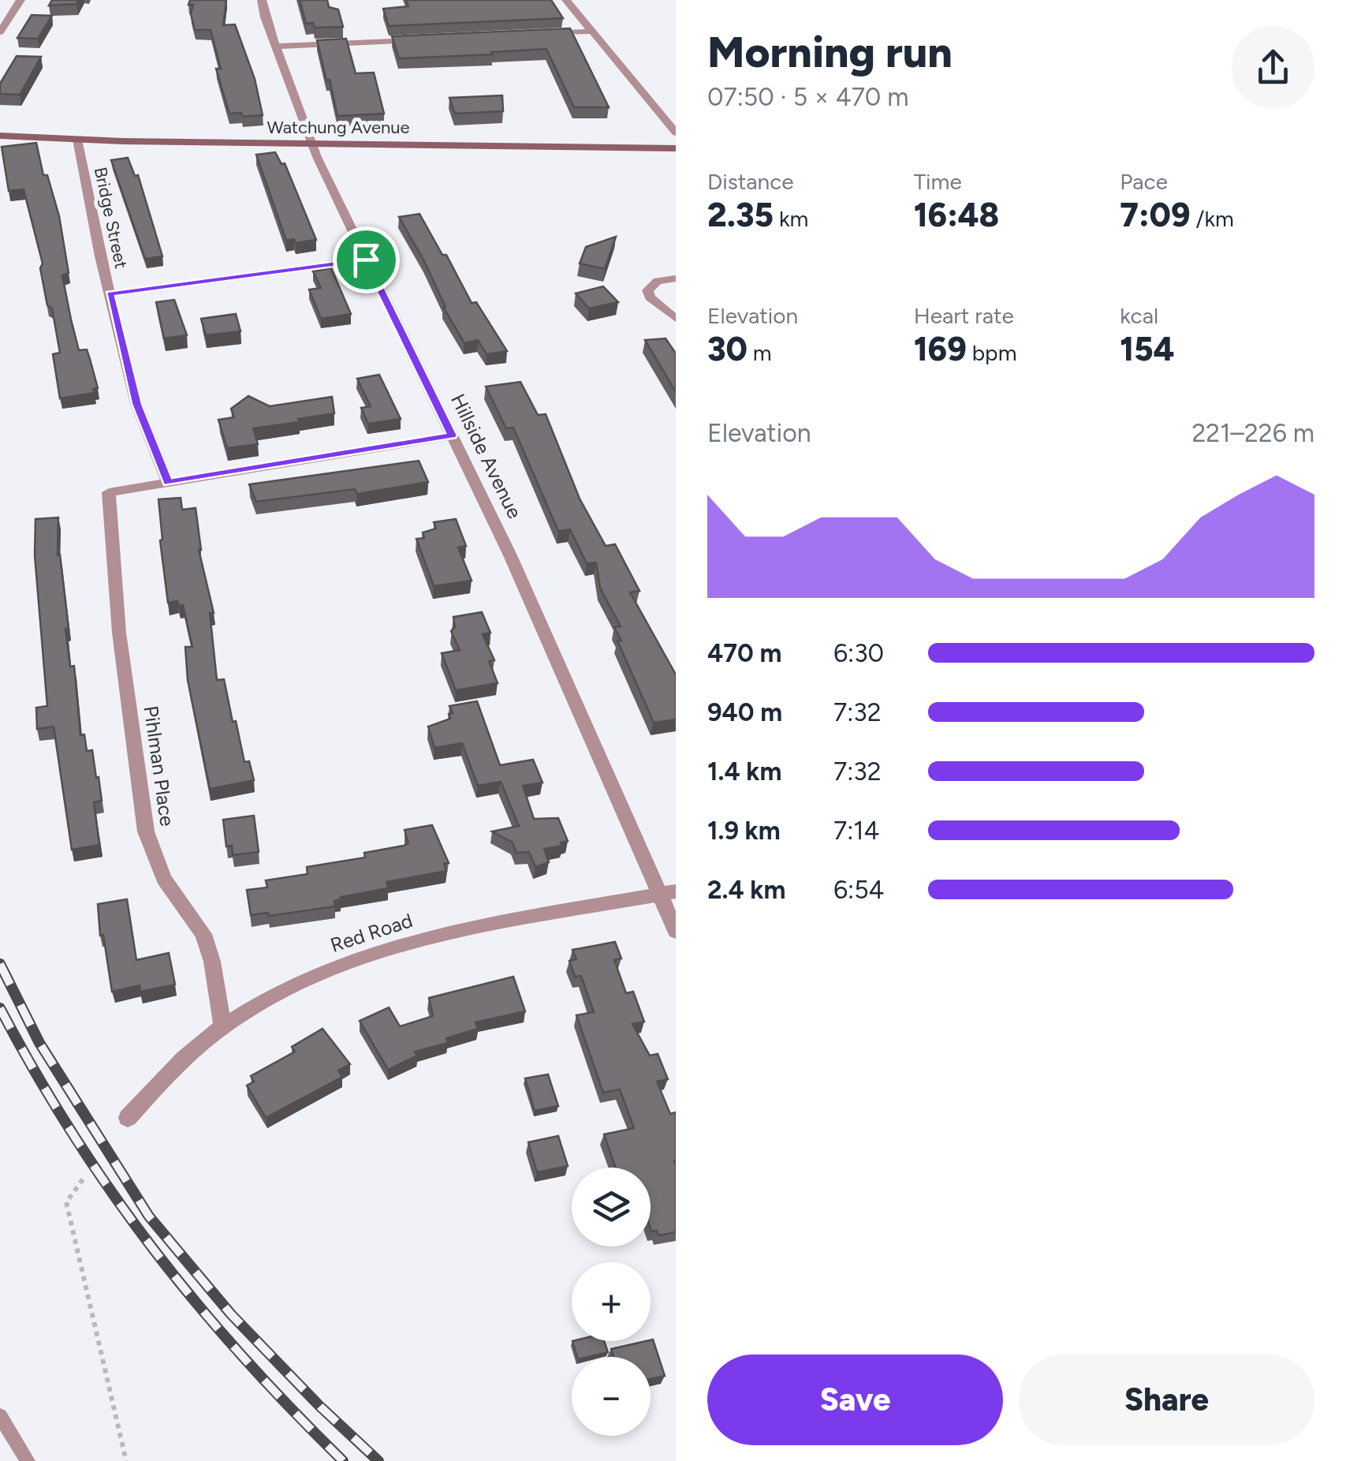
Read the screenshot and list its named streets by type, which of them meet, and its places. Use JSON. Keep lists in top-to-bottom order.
{
  "streets": {
    "main road": ["Watchung Avenue"],
    "street": [
      "Bridge Street",
      "Hillside Avenue",
      "Pihlman Place",
      "Red Road"
    ]
  },
  "crossings": [
    ["Watchung Avenue", "Bridge Street"],
    ["Watchung Avenue", "Hillside Avenue"],
    ["Bridge Street", "Pihlman Place"],
    ["Hillside Avenue", "Red Road"],
    ["Pihlman Place", "Red Road"]
  ],
  "page": {
    "heading": ["Morning run", "07:50 · 5 × 470 m"],
    "stats": [
      ["Distance", "2.35 km"],
      ["Time", "16:48"],
      ["Pace", "7:09 /km"],
      ["Elevation", "30 m"],
      ["Heart rate", "169 bpm"],
      ["kcal", "154"]
    ],
    "chart": ["Elevation", "221–226 m"],
    "list": [
      {
        "name": "470 m",
        "note": "6:30"
      },
      {
        "name": "940 m",
        "note": "7:32"
      },
      {
        "name": "1.4 km",
        "note": "7:32"
      },
      {
        "name": "1.9 km",
        "note": "7:14"
      },
      {
        "name": "2.4 km",
        "note": "6:54"
      }
    ],
    "map_buttons": ["+", "−"],
    "buttons": ["Save", "Share"]
  }
}
